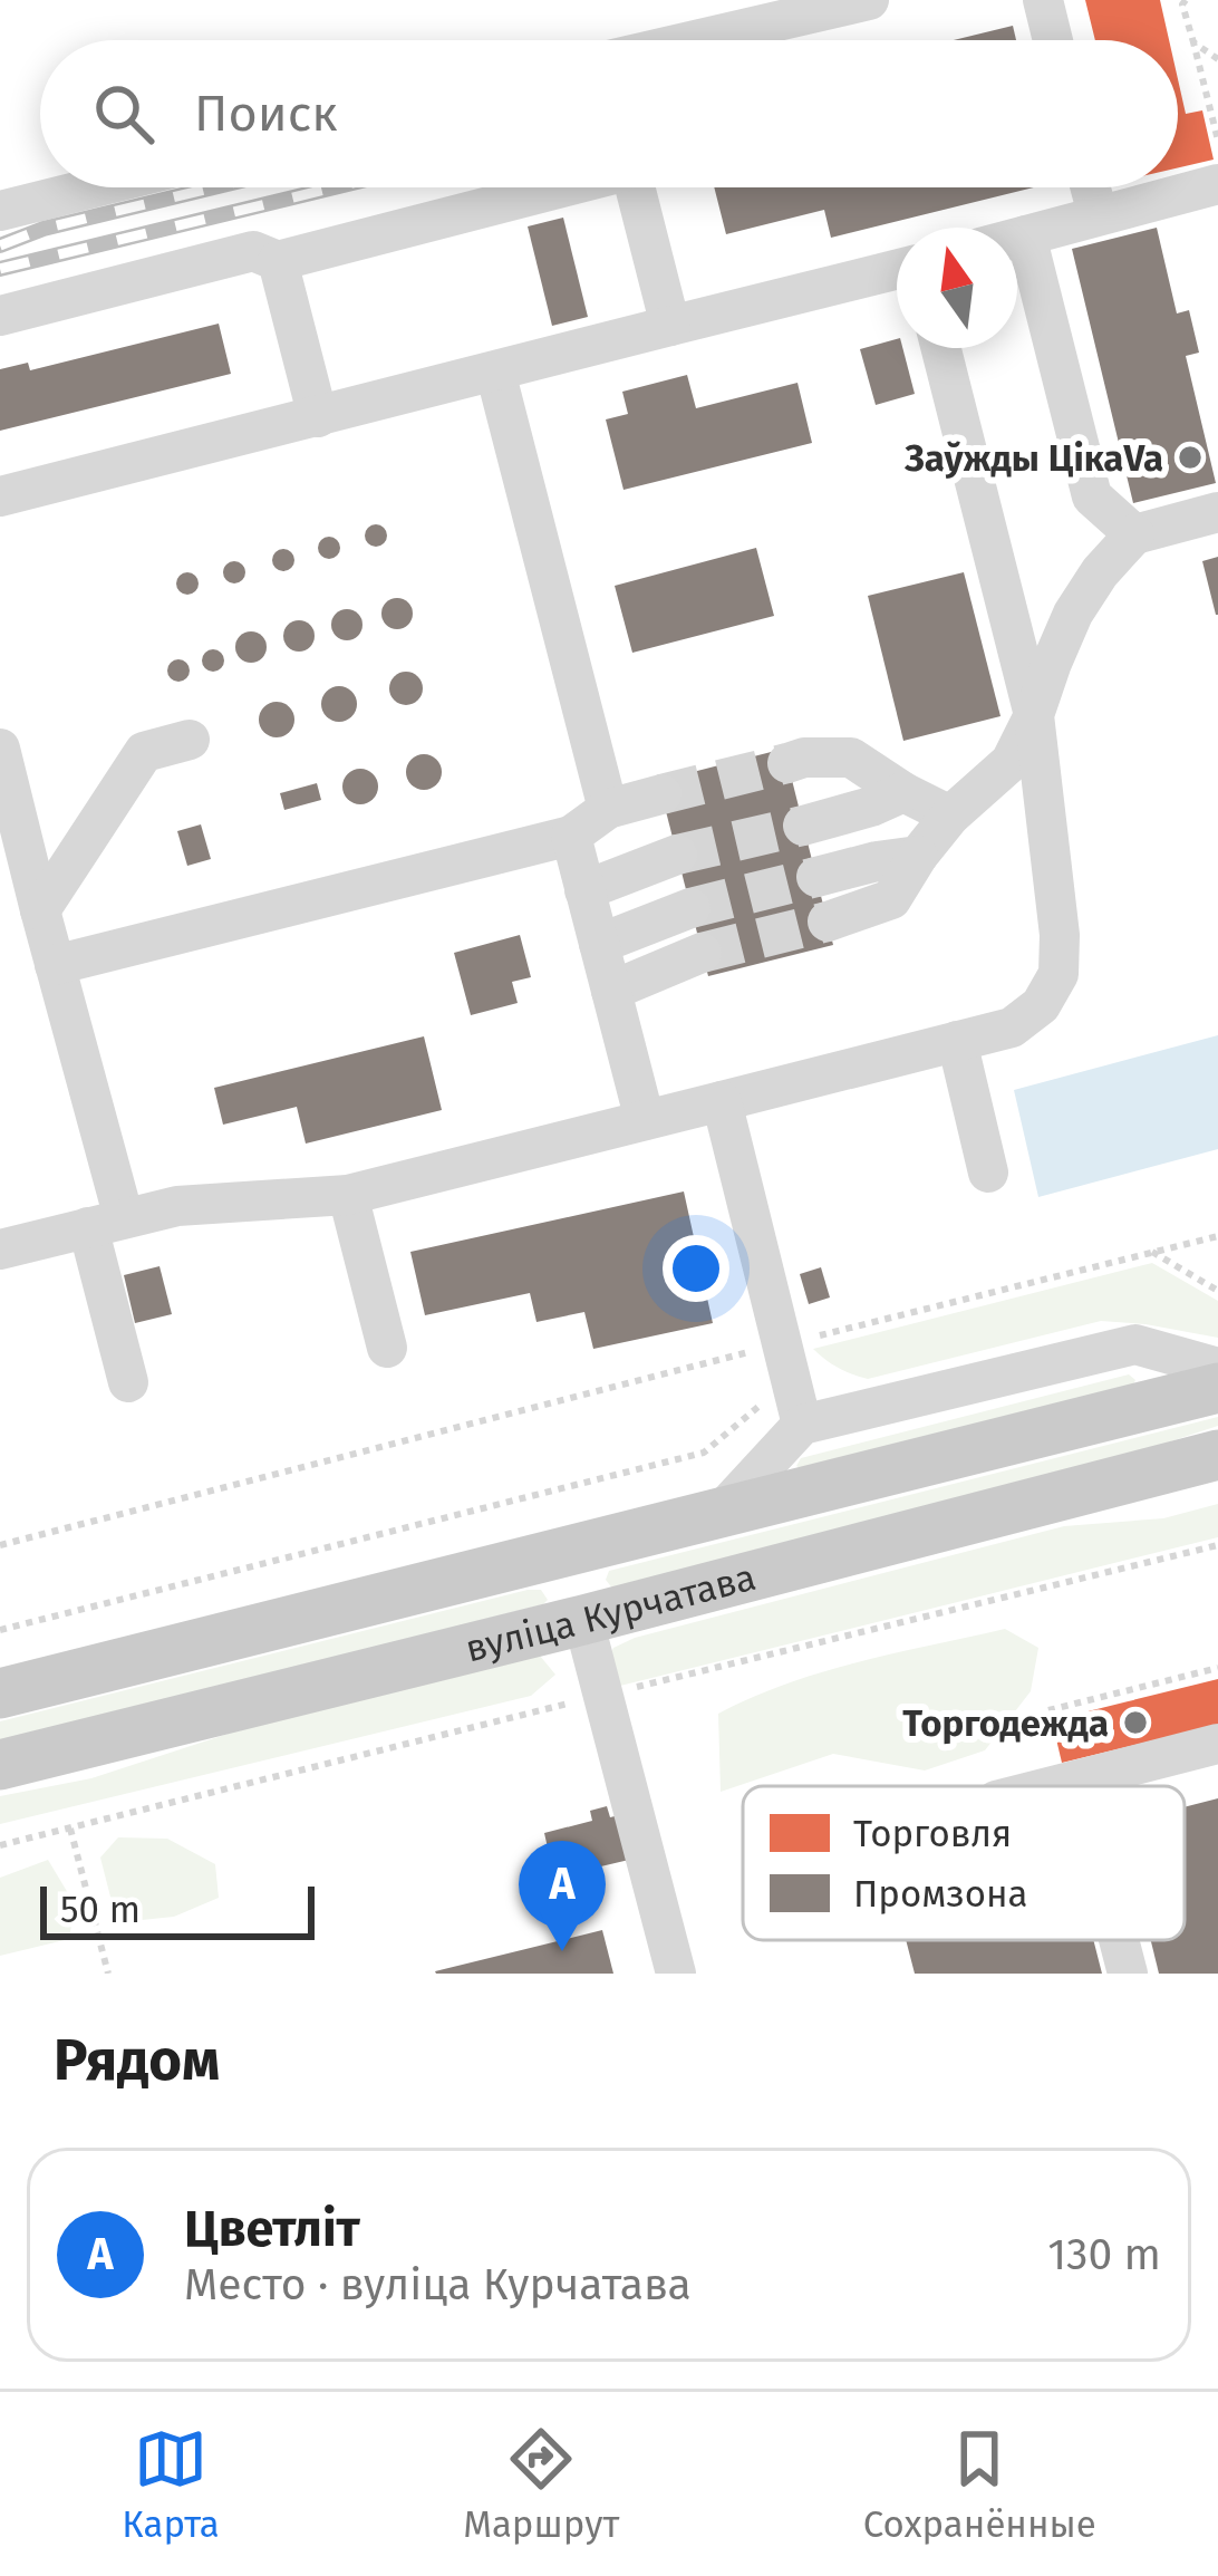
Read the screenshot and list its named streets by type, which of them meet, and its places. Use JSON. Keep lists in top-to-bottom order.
{
  "streets": {
    "main road": ["вуліца Курчатава"]
  },
  "places": ["Заўжды ЦiкаVa", "Торгодежда"],
  "legend": ["Торговля", "Промзона"],
  "scale_bar": "50 m",
  "north": "top",
  "page": {
    "search": "Поиск",
    "pins": "A",
    "scale": "50 m",
    "heading": "Рядом",
    "list": [
      {
        "mark": "A",
        "name": "Цветліт",
        "note": "Место · вуліца Курчатава",
        "value": "130 m"
      }
    ],
    "nav": ["Карта", "Маршрут", "Сохранённые"]
  }
}
